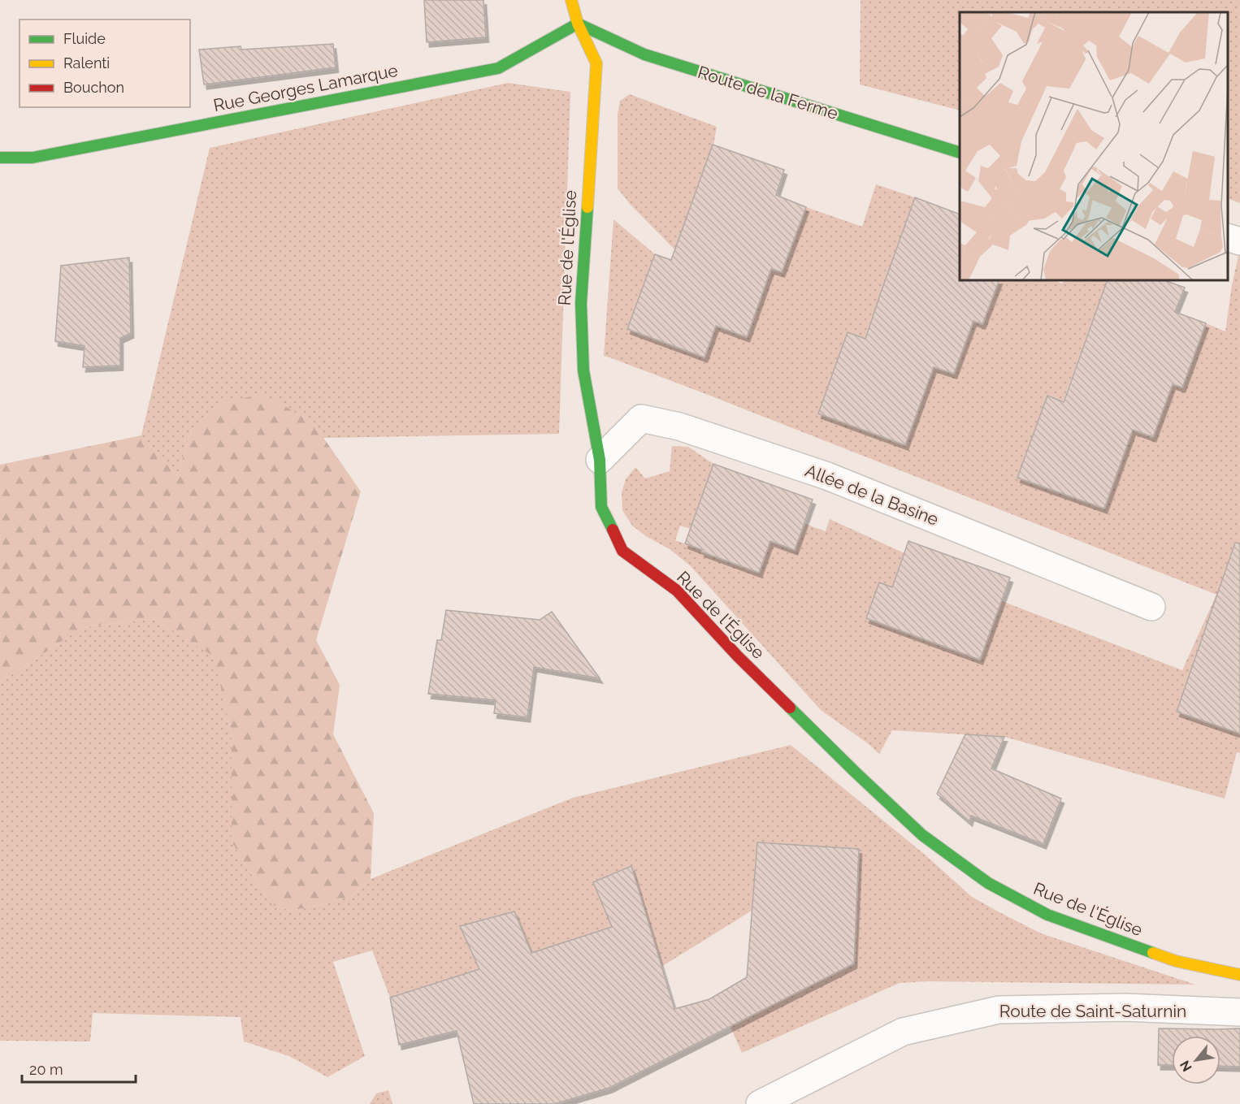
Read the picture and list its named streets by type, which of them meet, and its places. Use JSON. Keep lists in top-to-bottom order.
{
  "streets": {
    "street": [
      "Rue Georges Lamarque",
      "Route de la Ferme",
      "Rue de l'Église",
      "Allée de la Basine",
      "Route de Saint-Saturnin"
    ]
  },
  "crossings": [
    ["Rue Georges Lamarque", "Route de la Ferme"],
    ["Rue Georges Lamarque", "Rue de l'Église"],
    ["Route de la Ferme", "Rue de l'Église"],
    ["Rue de l'Église", "Allée de la Basine"]
  ],
  "legend": ["Fluide", "Ralenti", "Bouchon"],
  "scale_bar": "20 m",
  "north": "bottom left"
}
